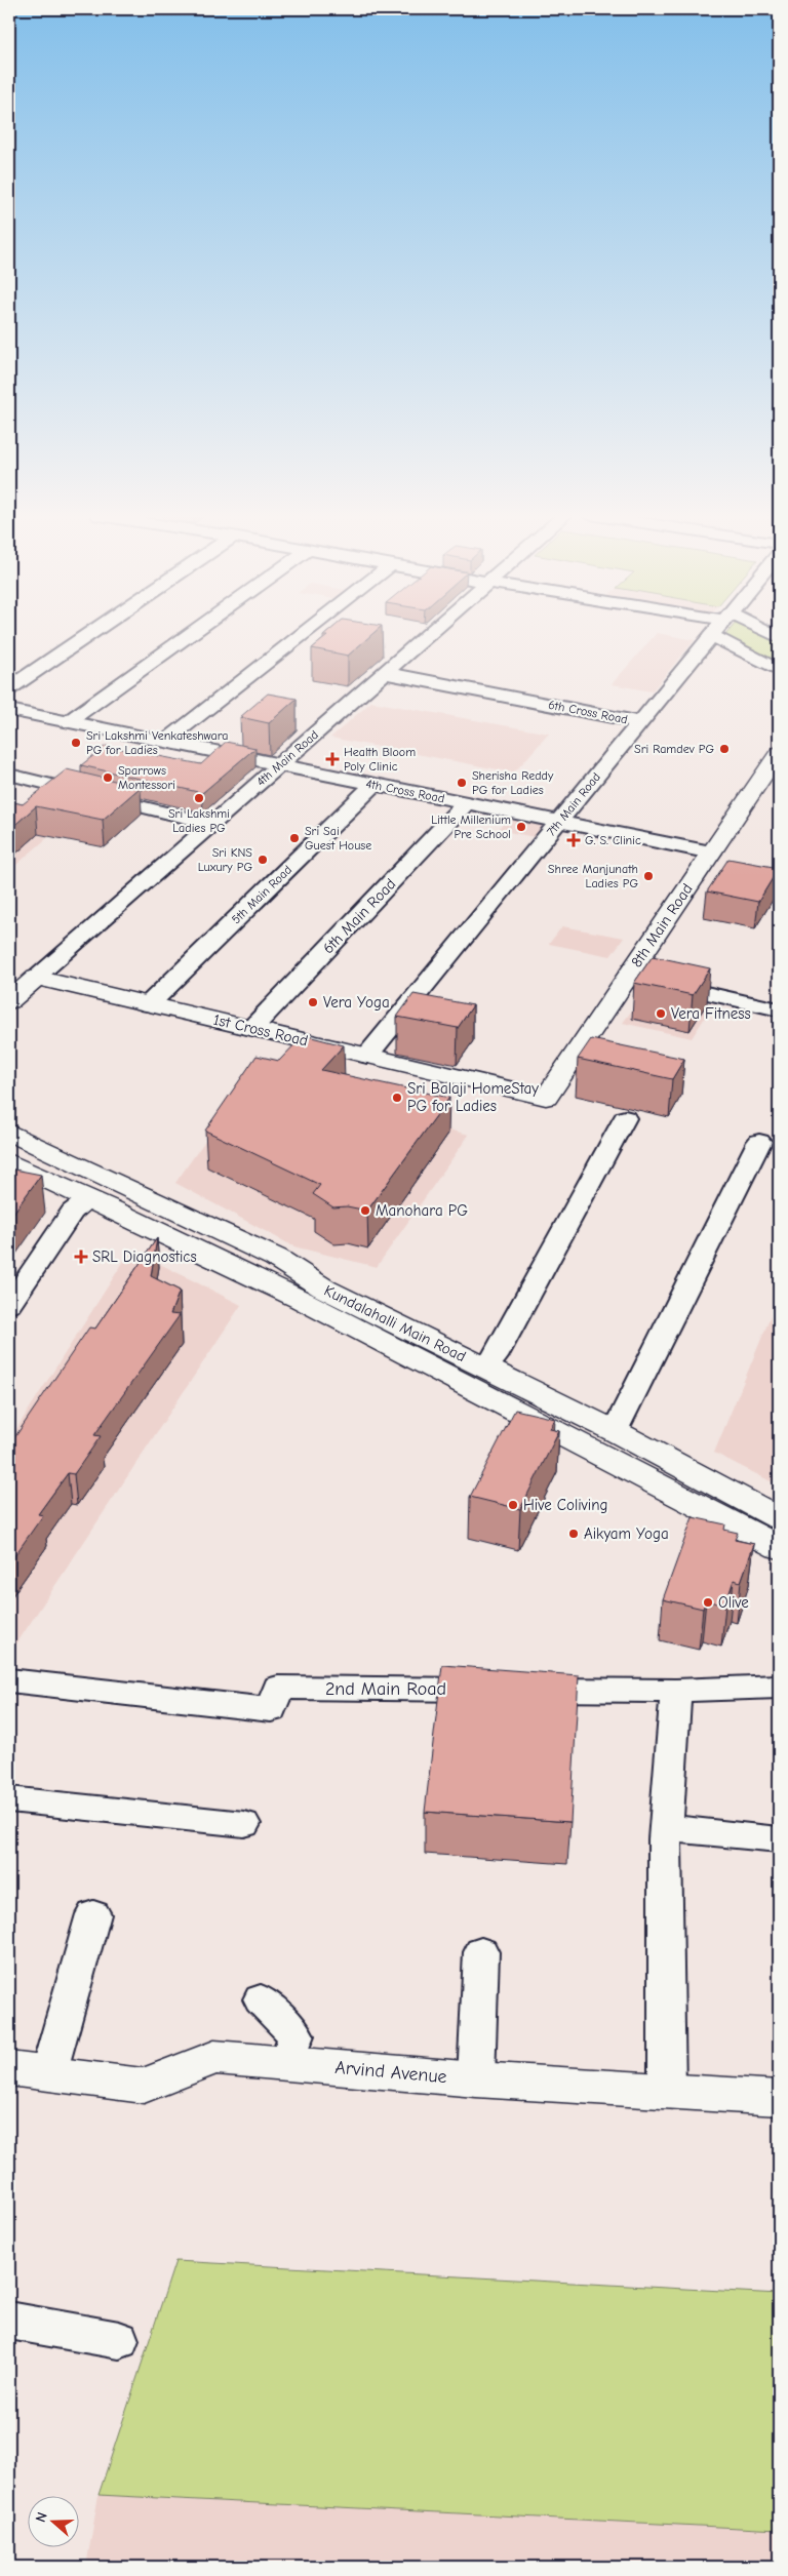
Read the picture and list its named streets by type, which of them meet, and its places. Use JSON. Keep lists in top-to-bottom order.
{
  "streets": {
    "street": [
      "6th Cross Road",
      "4th Main Road",
      "4th Cross Road",
      "7th Main Road",
      "5th Main Road",
      "6th Main Road",
      "8th Main Road",
      "1st Cross Road",
      "Kundalahalli Main Road",
      "2nd Main Road",
      "Arvind Avenue"
    ]
  },
  "crossings": [
    ["6th Cross Road", "4th Main Road"],
    ["6th Cross Road", "7th Main Road"],
    ["4th Main Road", "4th Cross Road"],
    ["4th Main Road", "1st Cross Road"],
    ["4th Cross Road", "7th Main Road"],
    ["4th Cross Road", "5th Main Road"],
    ["4th Cross Road", "6th Main Road"],
    ["4th Cross Road", "8th Main Road"],
    ["7th Main Road", "1st Cross Road"],
    ["5th Main Road", "1st Cross Road"],
    ["6th Main Road", "1st Cross Road"],
    ["8th Main Road", "1st Cross Road"]
  ],
  "places": {
    "other": [
      "Sri Lakshmi Venkateshwara PG for Ladies",
      "Sri Ramdev PG",
      "Sparrows Montessori",
      "Sherisha Reddy PG for Ladies",
      "Sri Lakshmi Ladies PG",
      "Little Millenium Pre School",
      "Sri Sai Guest House",
      "Sri KNS Luxury PG",
      "Shree Manjunath Ladies PG",
      "Vera Yoga",
      "Vera Fitness",
      "Sri Balaji HomeStay PG for Ladies",
      "Manohara PG",
      "Hive Coliving",
      "Aikyam Yoga",
      "Olive"
    ],
    "health": ["Health Bloom Poly Clinic", "G. S. Clinic", "SRL Diagnostics"]
  },
  "north": "left"
}
